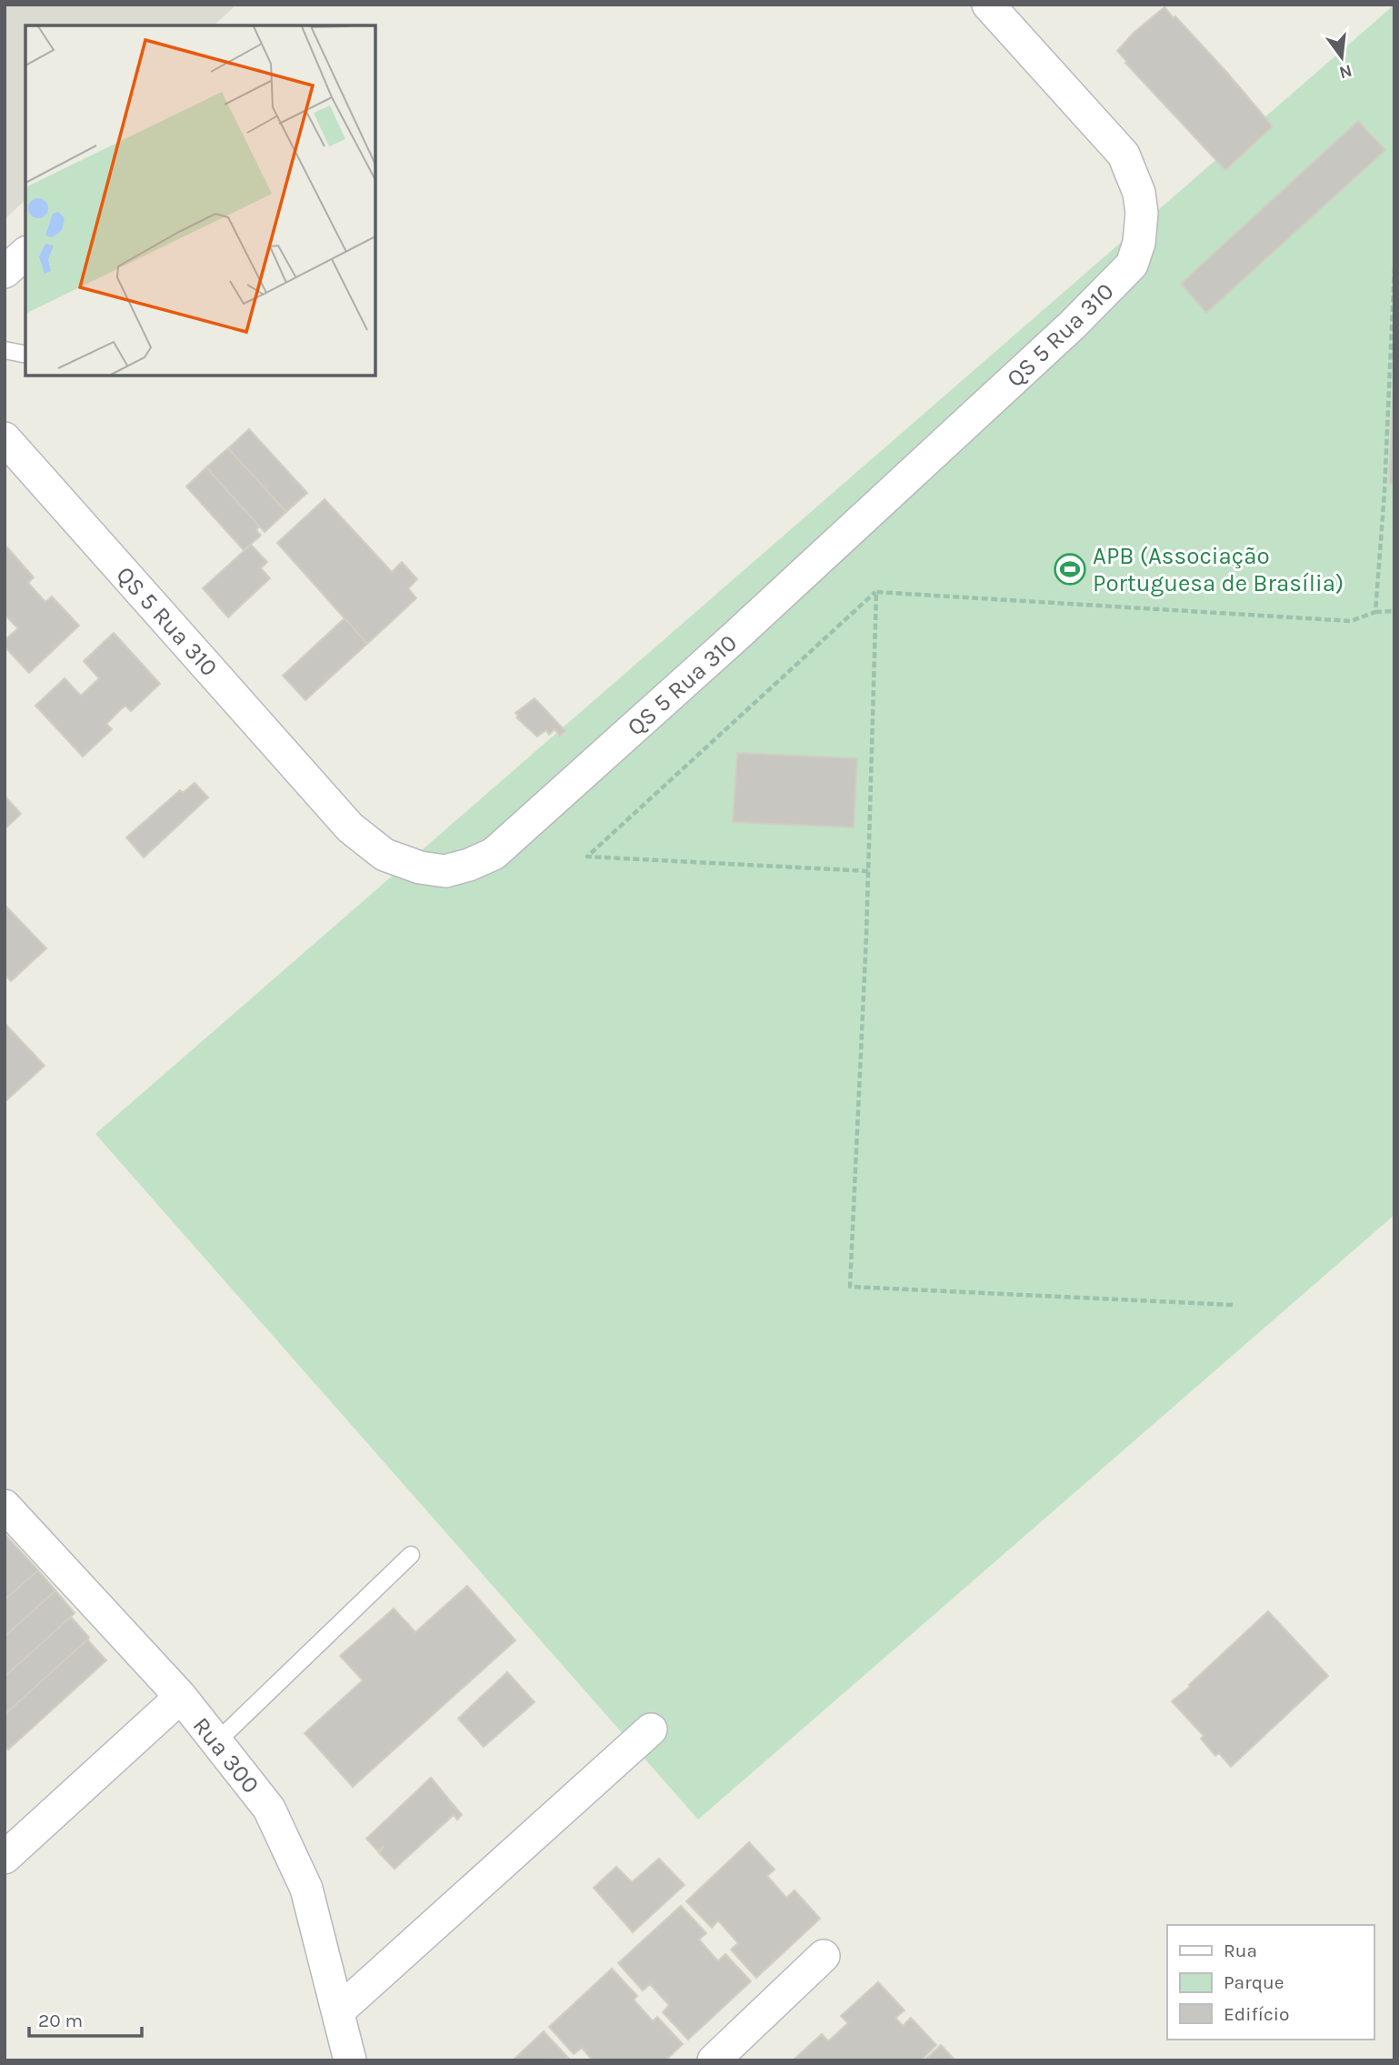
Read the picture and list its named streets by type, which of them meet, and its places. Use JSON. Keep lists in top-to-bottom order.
{
  "streets": {
    "street": ["QS 5 Rua 310", "Rua 300"]
  },
  "places": {
    "sports": ["APB (Associação Portuguesa de Brasília)"]
  },
  "legend": ["Rua", "Parque", "Edifício"],
  "scale_bar": "20 m",
  "north": "bottom"
}
